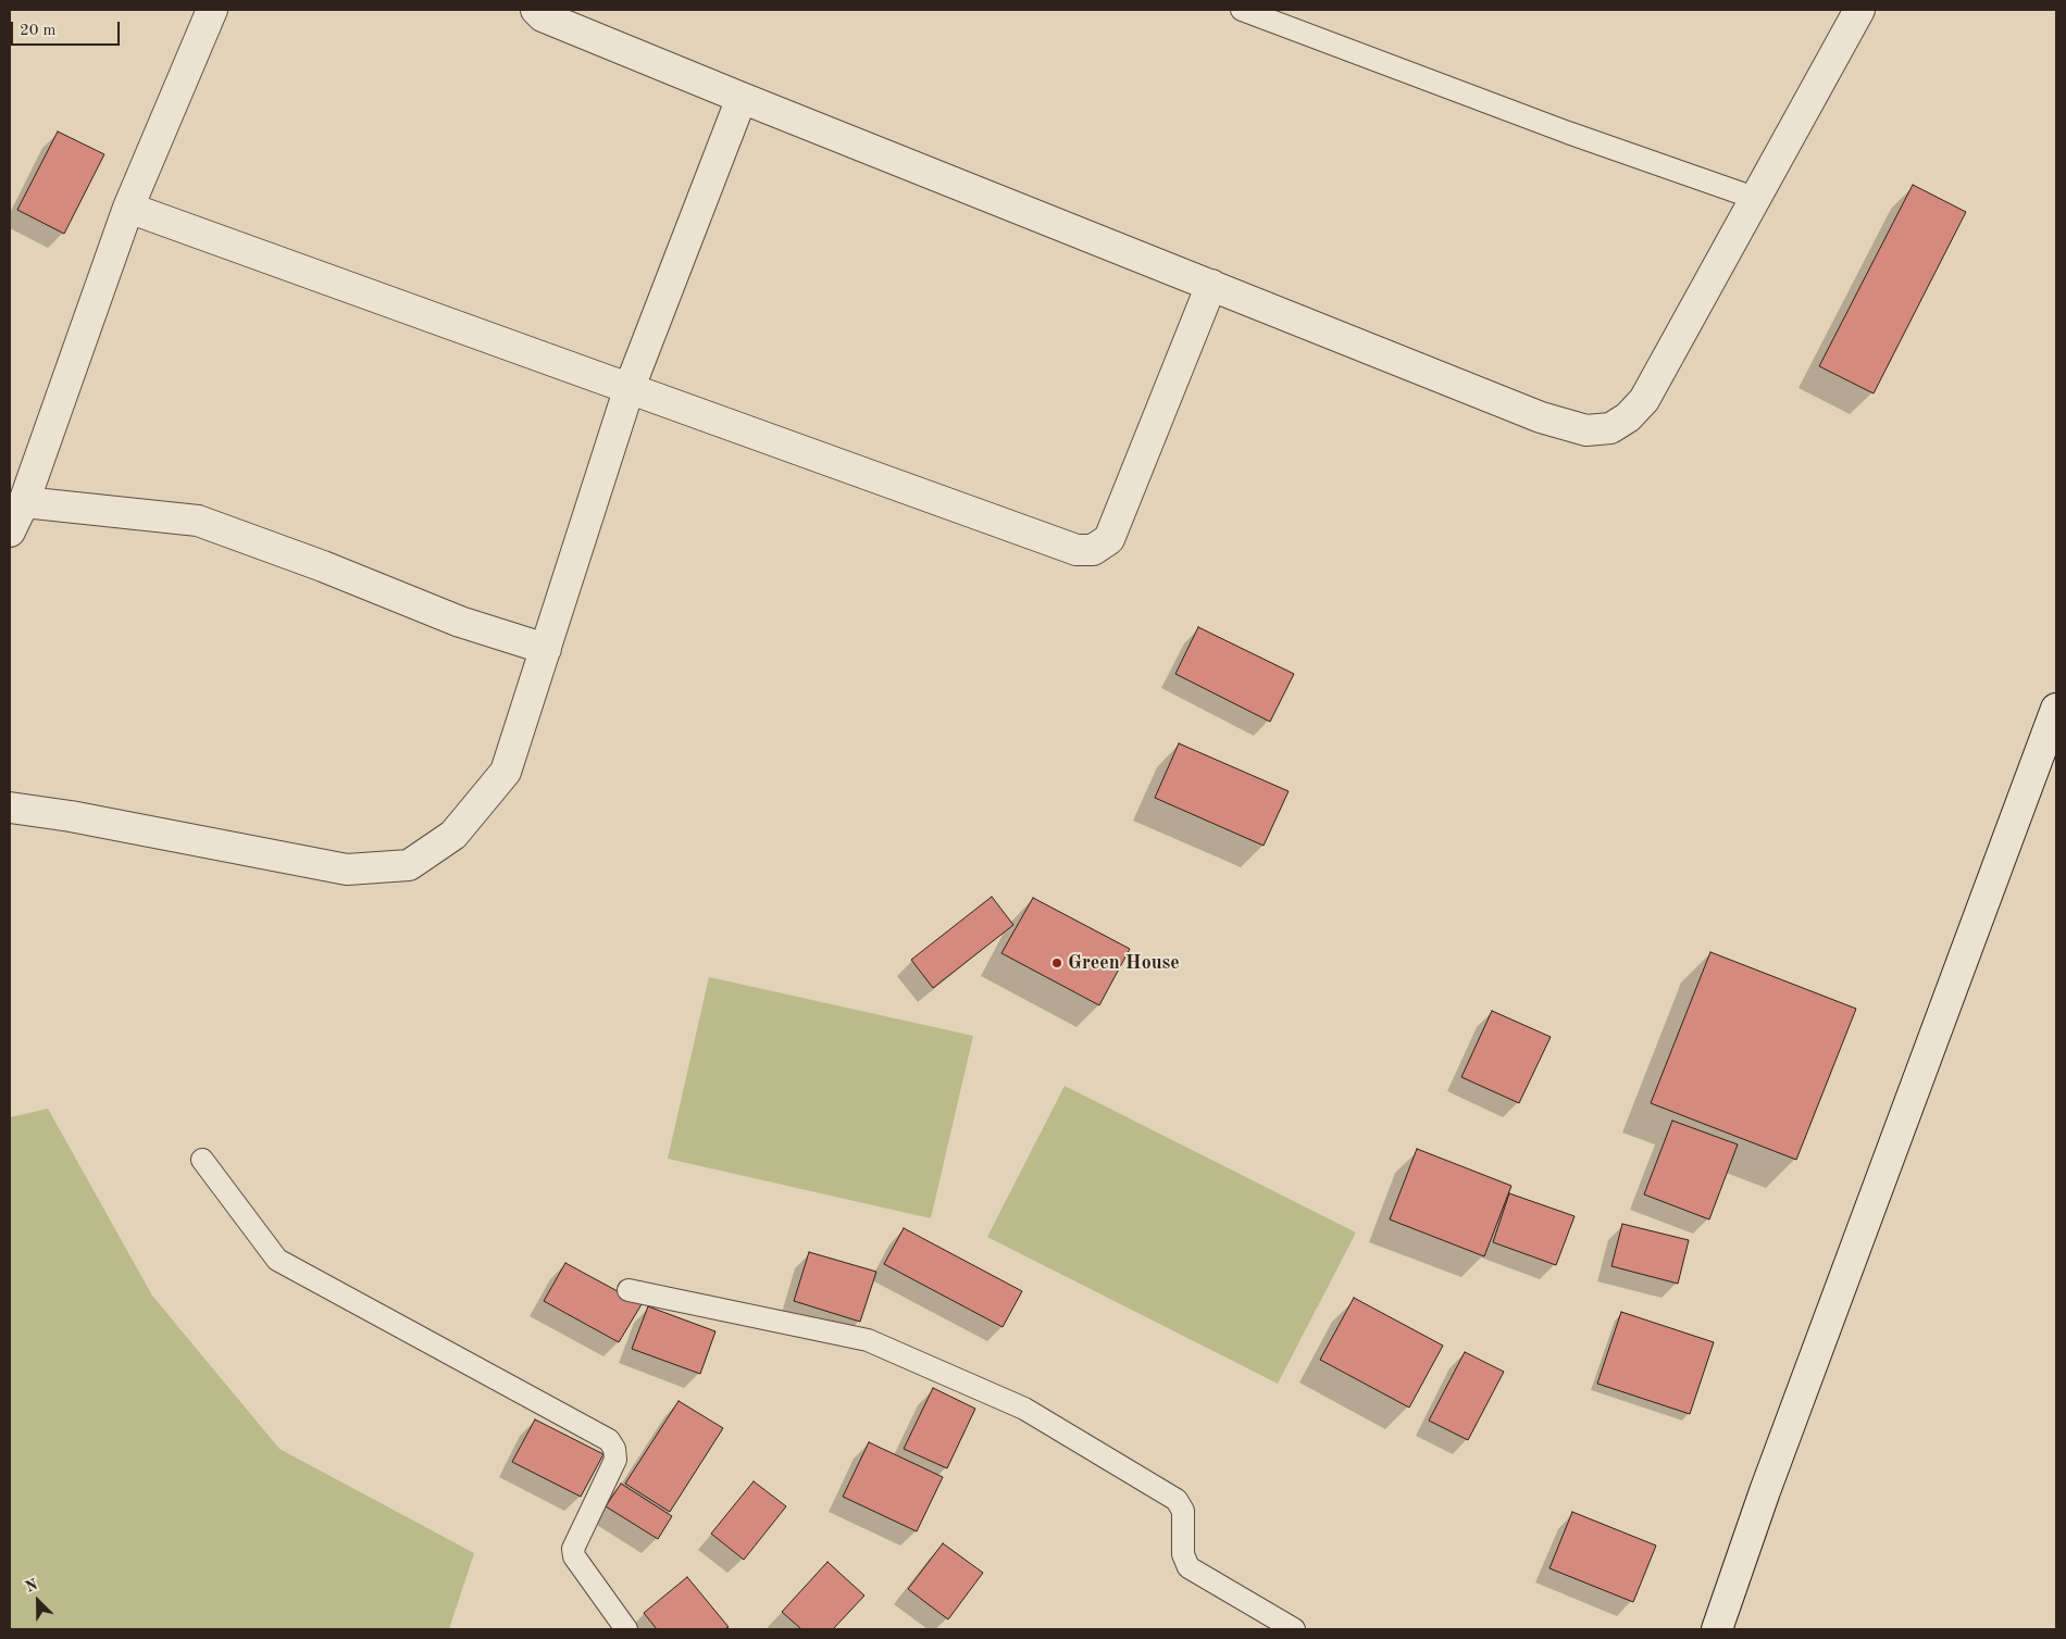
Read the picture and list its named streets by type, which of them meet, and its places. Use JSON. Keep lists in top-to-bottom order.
{
  "places": ["Green House"],
  "scale_bar": "20 m",
  "north": "top left"
}
